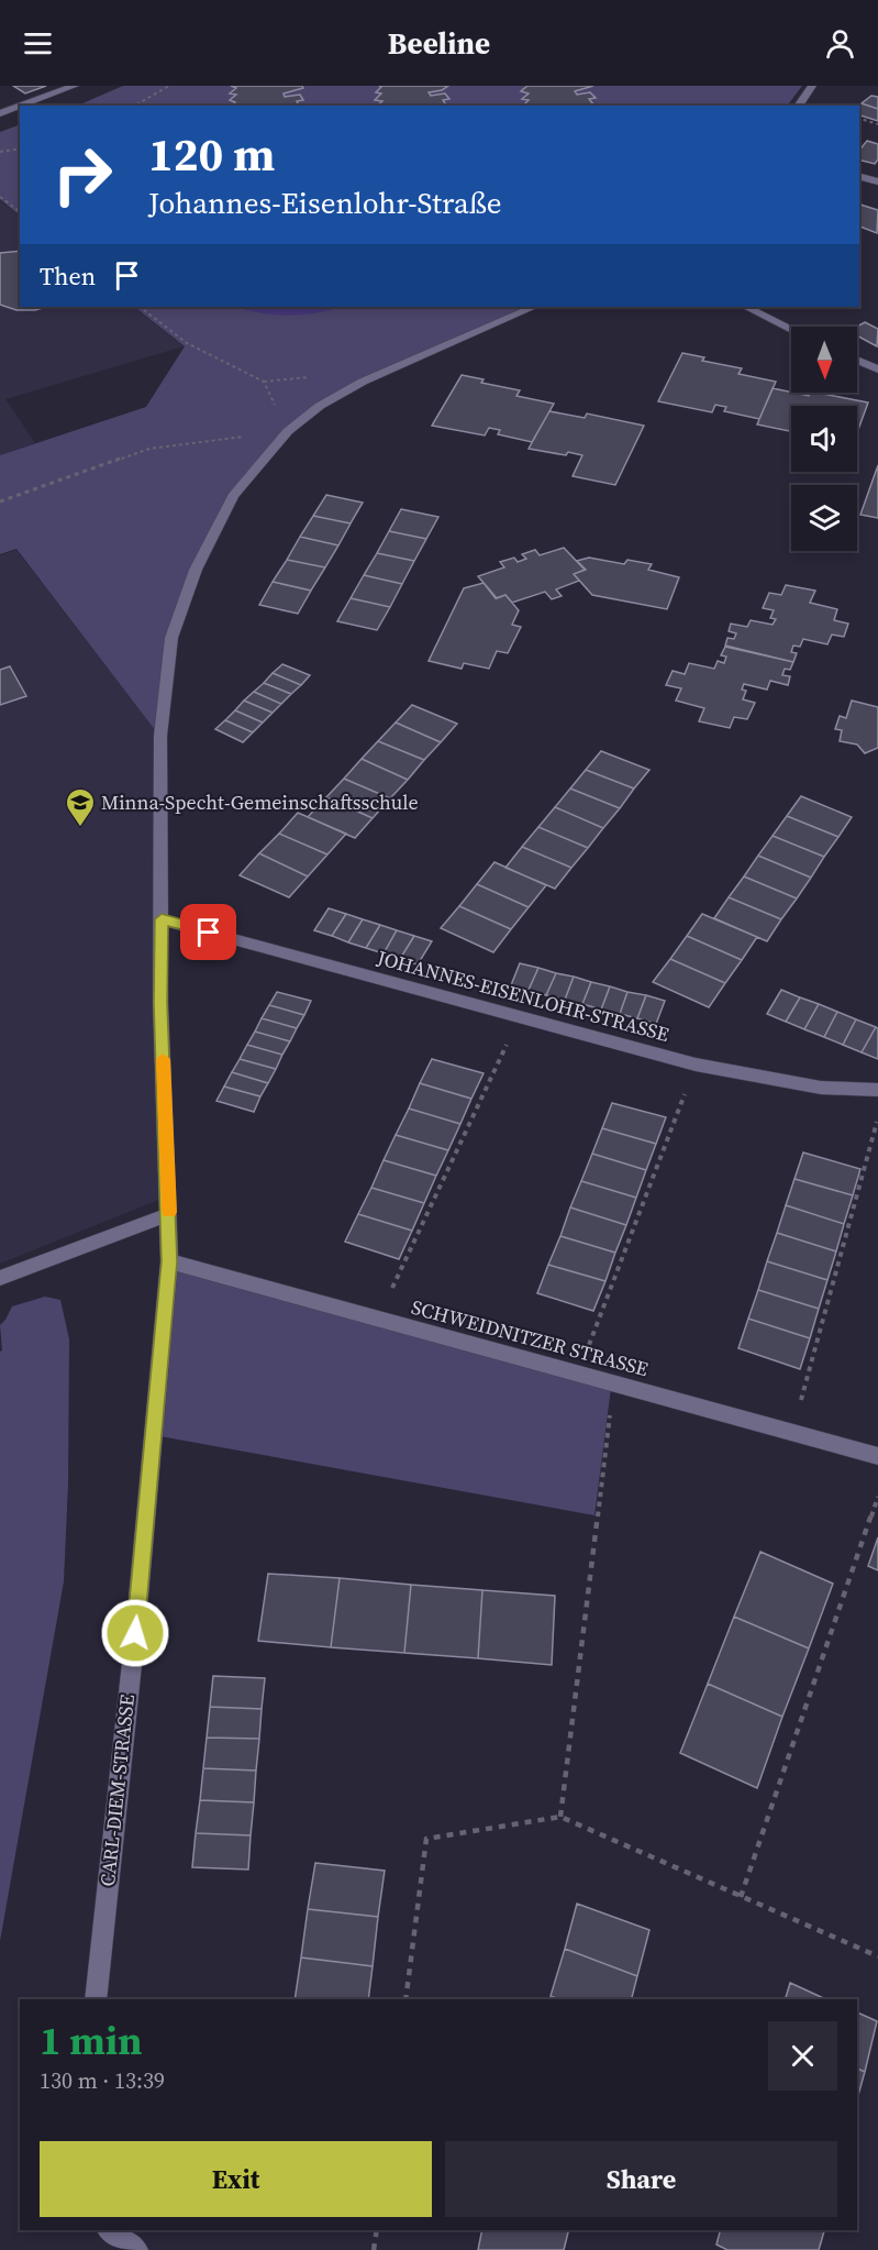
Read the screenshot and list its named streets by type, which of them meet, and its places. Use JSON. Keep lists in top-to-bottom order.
{
  "streets": {
    "street": ["JOHANNES-EISENLOHR-STRASSE", "SCHWEIDNITZER STRASSE", "CARL-DIEM-STRASSE"]
  },
  "crossings": [
    ["JOHANNES-EISENLOHR-STRASSE", "CARL-DIEM-STRASSE"],
    ["SCHWEIDNITZER STRASSE", "CARL-DIEM-STRASSE"]
  ],
  "places": {
    "school or university": ["Minna-Specht-Gemeinschaftsschule"]
  },
  "north": "bottom",
  "page": {
    "header": "Beeline",
    "turn": ["120 m", "Johannes-Eisenlohr-Straße"],
    "then": "Then",
    "heading": ["1 min", "130 m · 13:39"],
    "buttons": ["Exit", "Share"]
  }
}
